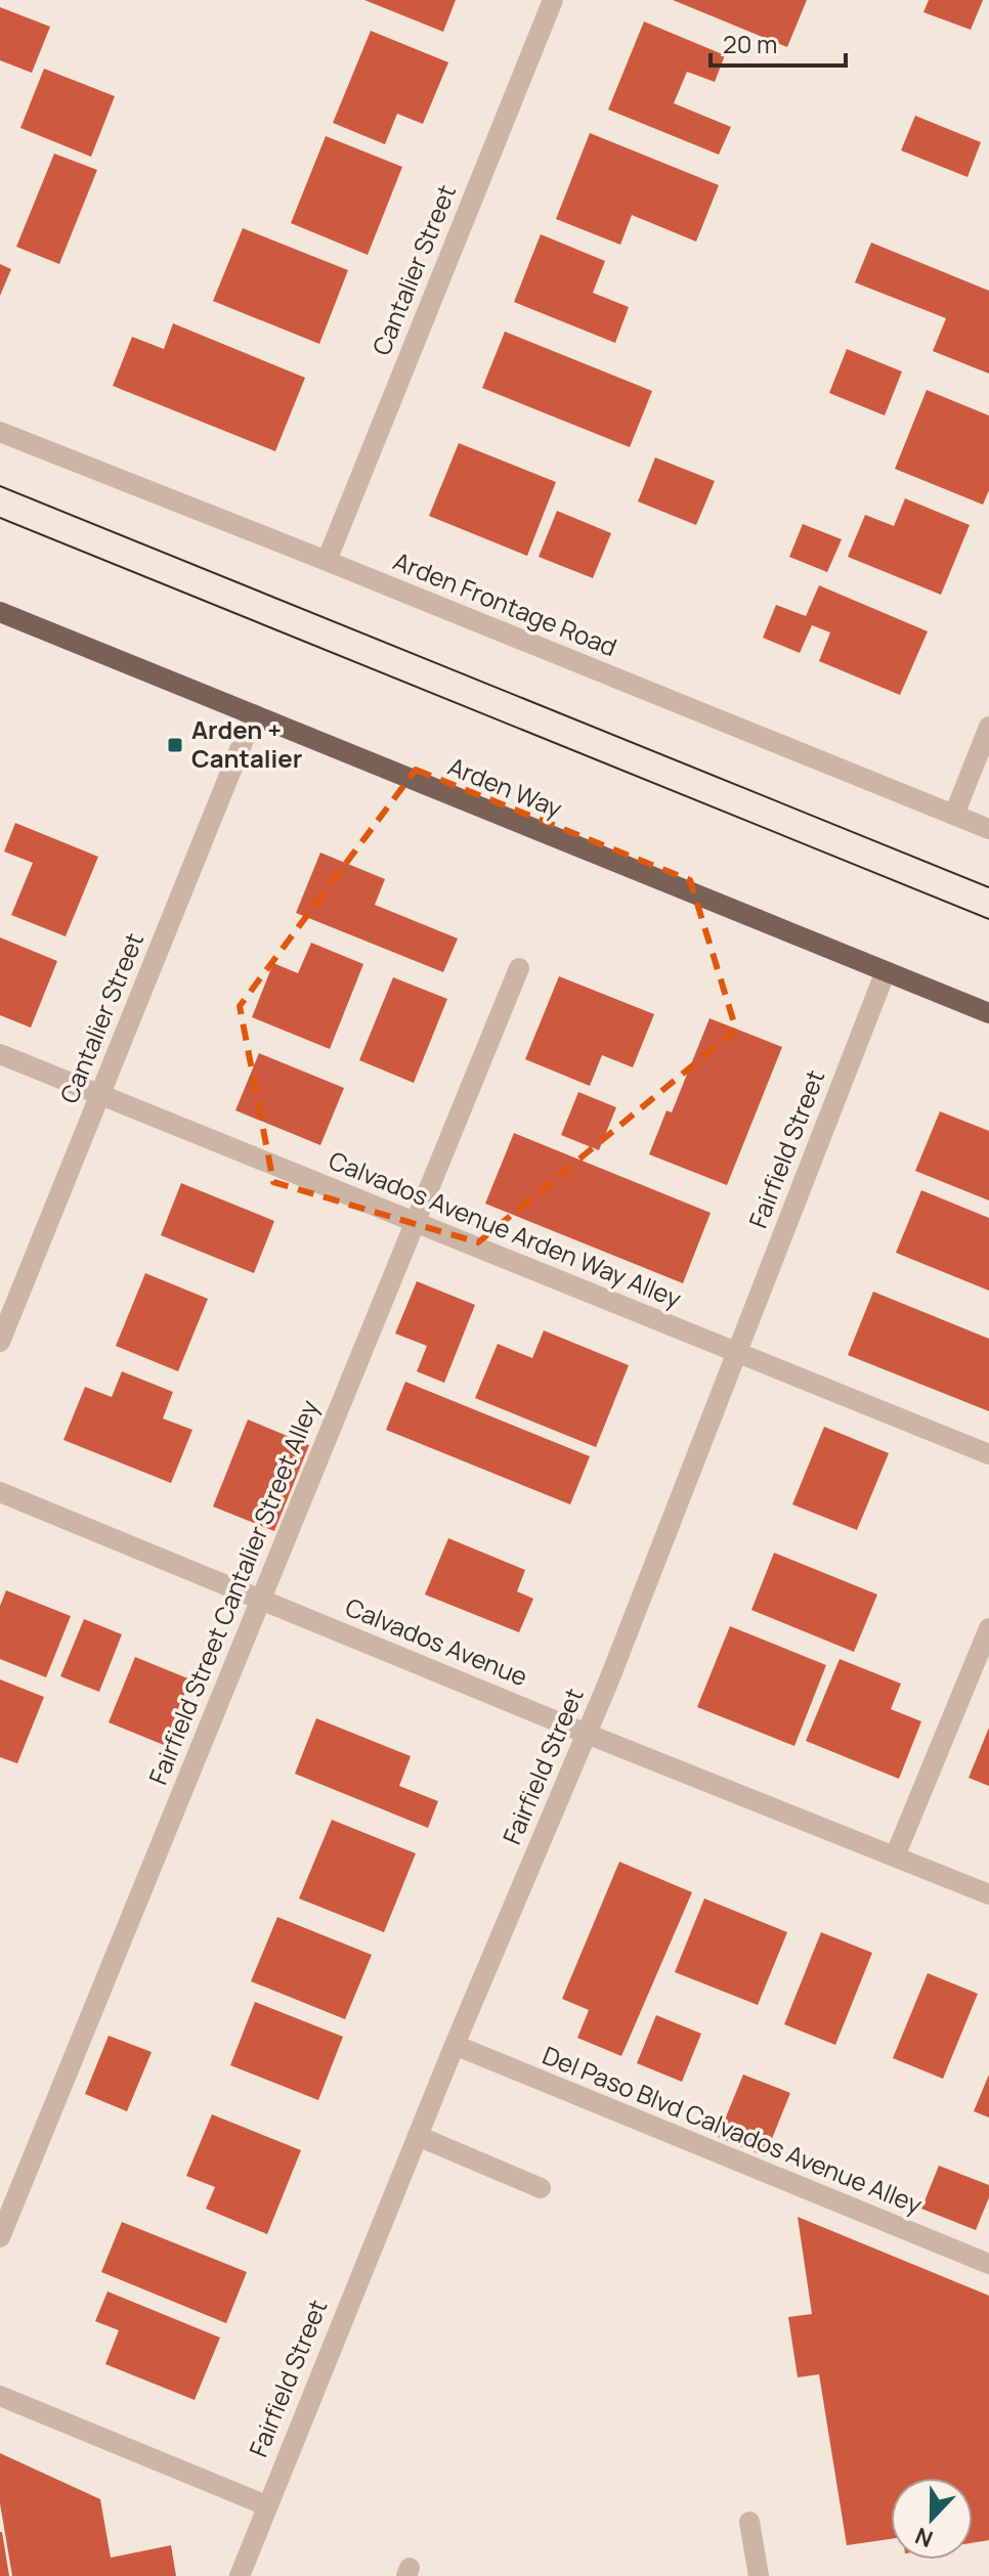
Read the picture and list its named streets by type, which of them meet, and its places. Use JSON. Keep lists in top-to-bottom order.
{
  "streets": {
    "main road": ["Arden Way"],
    "street": [
      "Cantalier Street",
      "Arden Frontage Road",
      "Fairfield Street",
      "Calvados Avenue Arden Way Alley",
      "Fairfield Street Cantalier Street Alley",
      "Calvados Avenue",
      "Del Paso Blvd Calvados Avenue Alley"
    ]
  },
  "crossings": [
    ["Cantalier Street", "Arden Frontage Road"],
    ["Cantalier Street", "Arden Way"],
    ["Cantalier Street", "Calvados Avenue Arden Way Alley"],
    ["Arden Way", "Fairfield Street"],
    ["Fairfield Street", "Calvados Avenue Arden Way Alley"],
    ["Fairfield Street", "Calvados Avenue"],
    ["Fairfield Street", "Del Paso Blvd Calvados Avenue Alley"],
    ["Calvados Avenue Arden Way Alley", "Fairfield Street Cantalier Street Alley"],
    ["Fairfield Street Cantalier Street Alley", "Calvados Avenue"]
  ],
  "places": {
    "transit": ["Arden + Cantalier"]
  },
  "scale_bar": "20 m",
  "north": "bottom"
}
